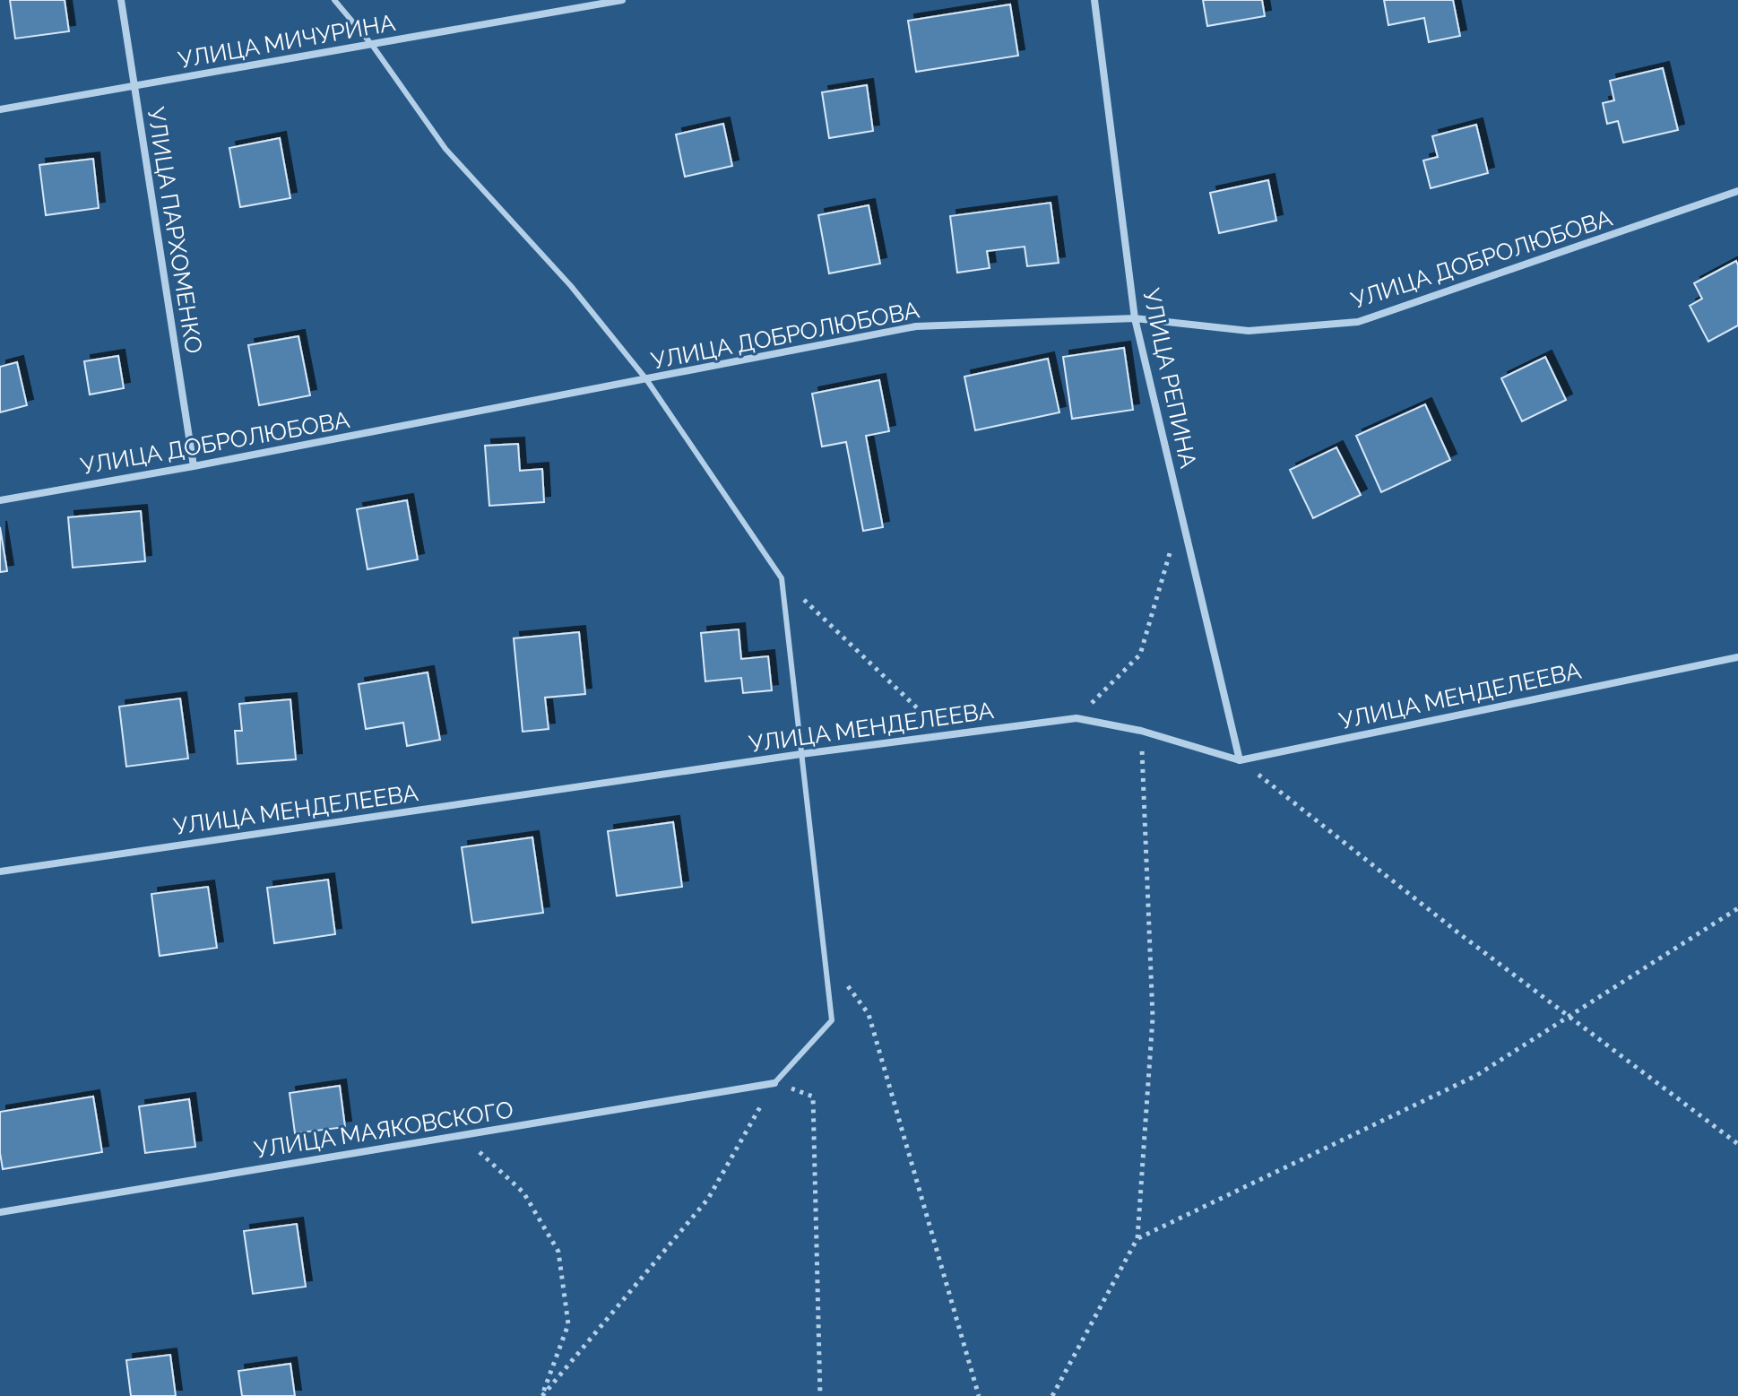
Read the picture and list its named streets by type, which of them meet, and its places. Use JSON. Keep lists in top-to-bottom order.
{
  "streets": {
    "street": [
      "УЛИЦА МИЧУРИНА",
      "УЛИЦА ПАРХОМЕНКО",
      "УЛИЦА ДОБРОЛЮБОВА",
      "УЛИЦА РЕПИНА",
      "УЛИЦА МЕНДЕЛЕЕВА",
      "УЛИЦА МАЯКОВСКОГО"
    ]
  },
  "crossings": [
    ["УЛИЦА МИЧУРИНА", "УЛИЦА ПАРХОМЕНКО"],
    ["УЛИЦА ПАРХОМЕНКО", "УЛИЦА ДОБРОЛЮБОВА"],
    ["УЛИЦА ДОБРОЛЮБОВА", "УЛИЦА РЕПИНА"],
    ["УЛИЦА РЕПИНА", "УЛИЦА МЕНДЕЛЕЕВА"]
  ]
}
